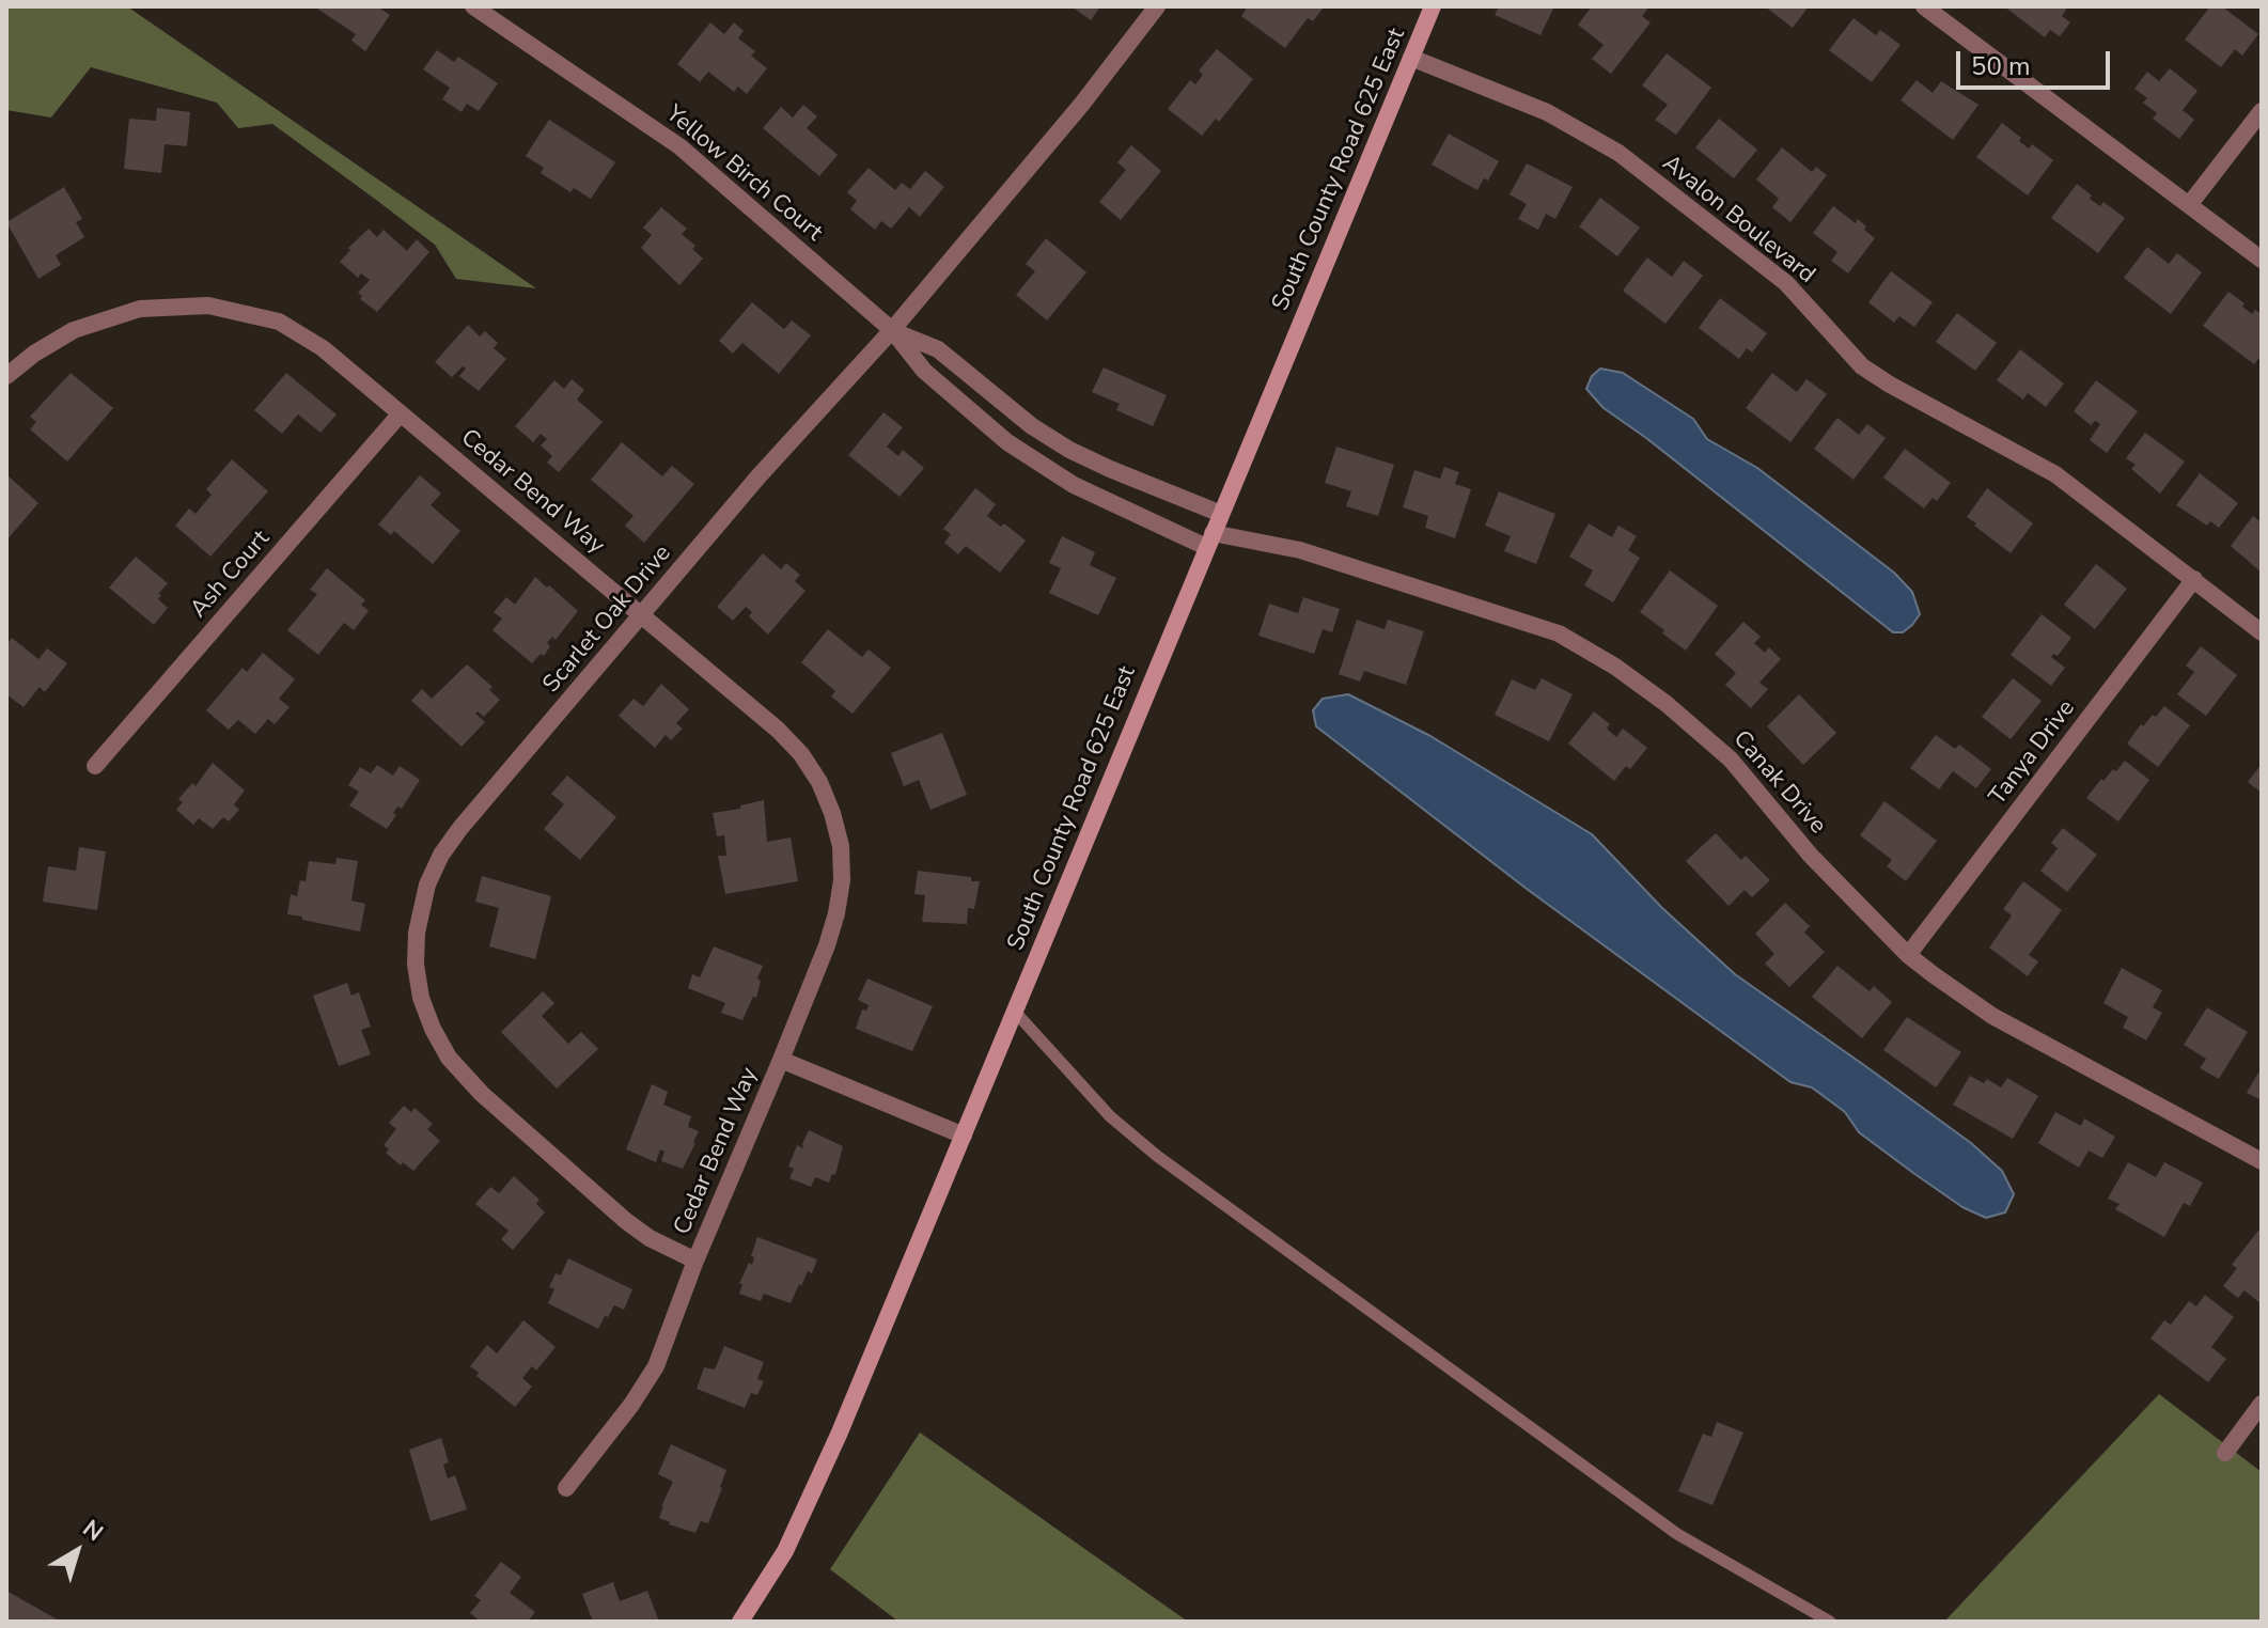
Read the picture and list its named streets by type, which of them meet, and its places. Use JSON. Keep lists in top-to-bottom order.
{
  "streets": {
    "street": [
      "South County Road 625 East",
      "Yellow Birch Court",
      "Avalon Boulevard",
      "Cedar Bend Way",
      "Ash Court",
      "Scarlet Oak Drive",
      "Tanya Drive",
      "Canak Drive"
    ]
  },
  "crossings": [
    ["South County Road 625 East", "Yellow Birch Court"],
    ["South County Road 625 East", "Avalon Boulevard"],
    ["South County Road 625 East", "Cedar Bend Way"],
    ["South County Road 625 East", "Canak Drive"],
    ["Yellow Birch Court", "Scarlet Oak Drive"],
    ["Yellow Birch Court", "Canak Drive"],
    ["Avalon Boulevard", "Tanya Drive"],
    ["Cedar Bend Way", "Ash Court"],
    ["Cedar Bend Way", "Scarlet Oak Drive"],
    ["Tanya Drive", "Canak Drive"]
  ],
  "scale_bar": "50 m",
  "north": "top right"
}
